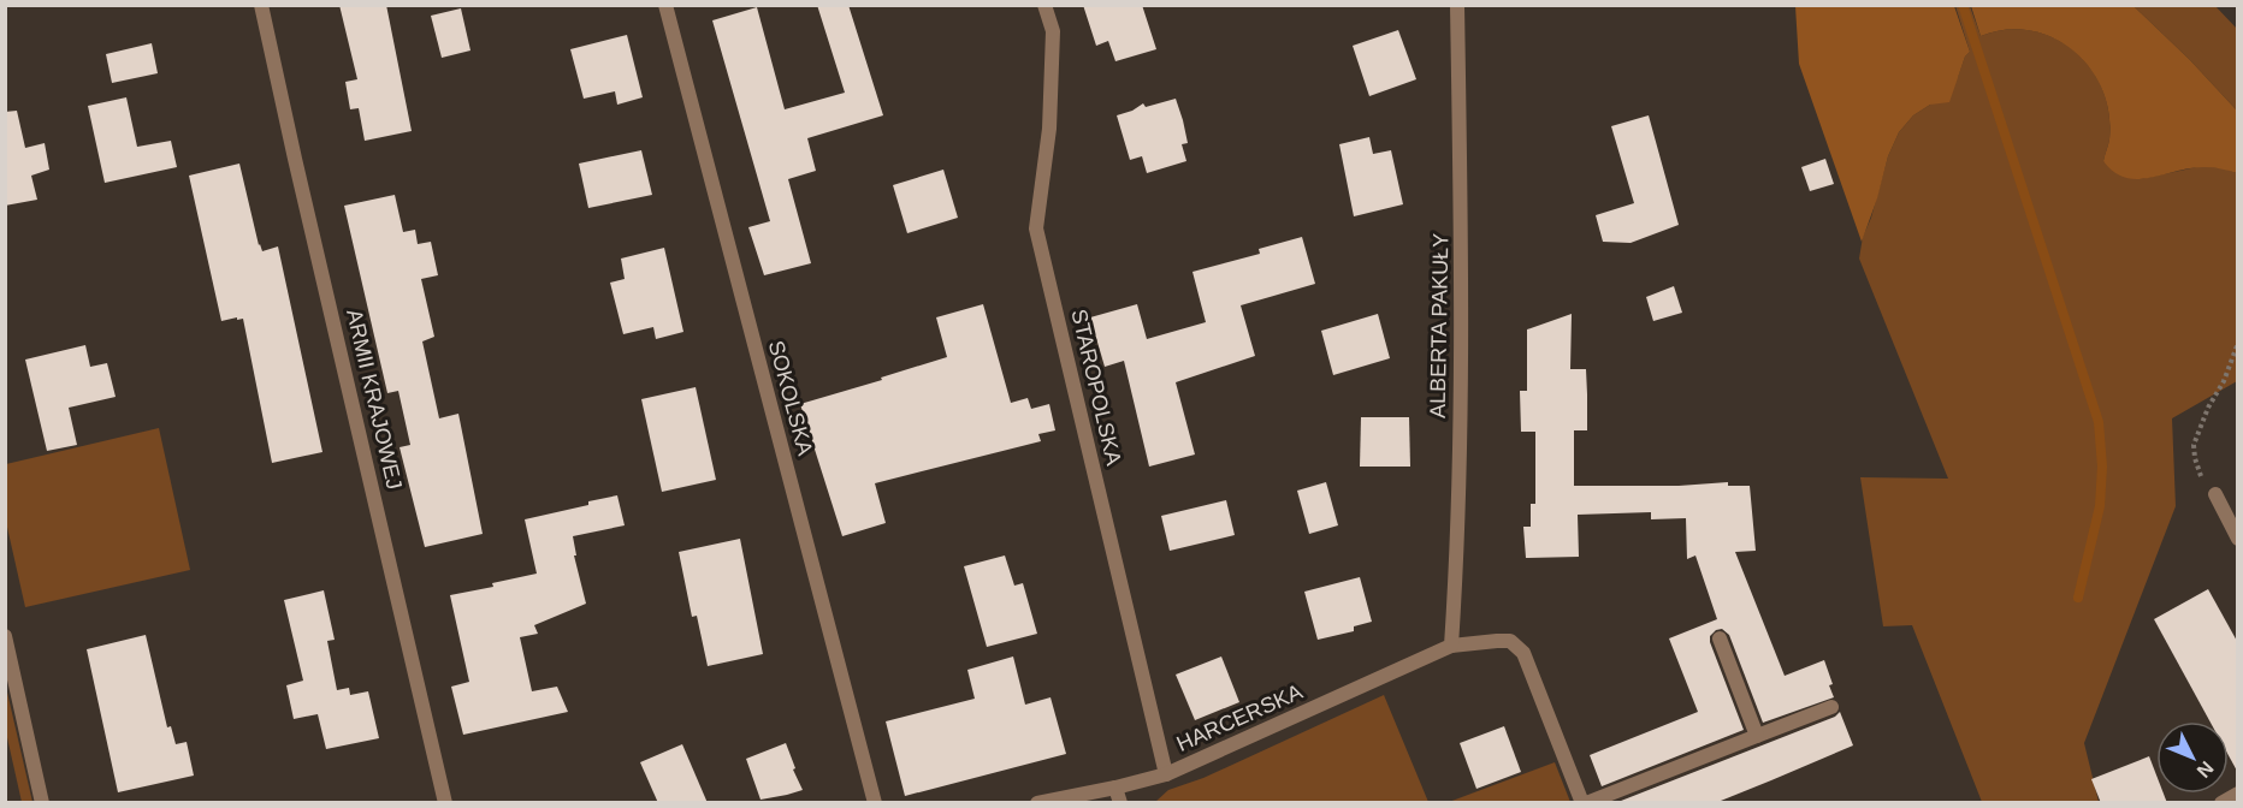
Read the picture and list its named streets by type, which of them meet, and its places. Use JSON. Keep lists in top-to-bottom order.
{
  "streets": {
    "street": [
      "ALBERTA PAKUŁY",
      "STAROPOLSKA",
      "SOKOLSKA",
      "ARMII KRAJOWEJ",
      "HARCERSKA"
    ]
  },
  "crossings": [
    ["ALBERTA PAKUŁY", "HARCERSKA"],
    ["STAROPOLSKA", "HARCERSKA"]
  ],
  "north": "bottom right"
}
